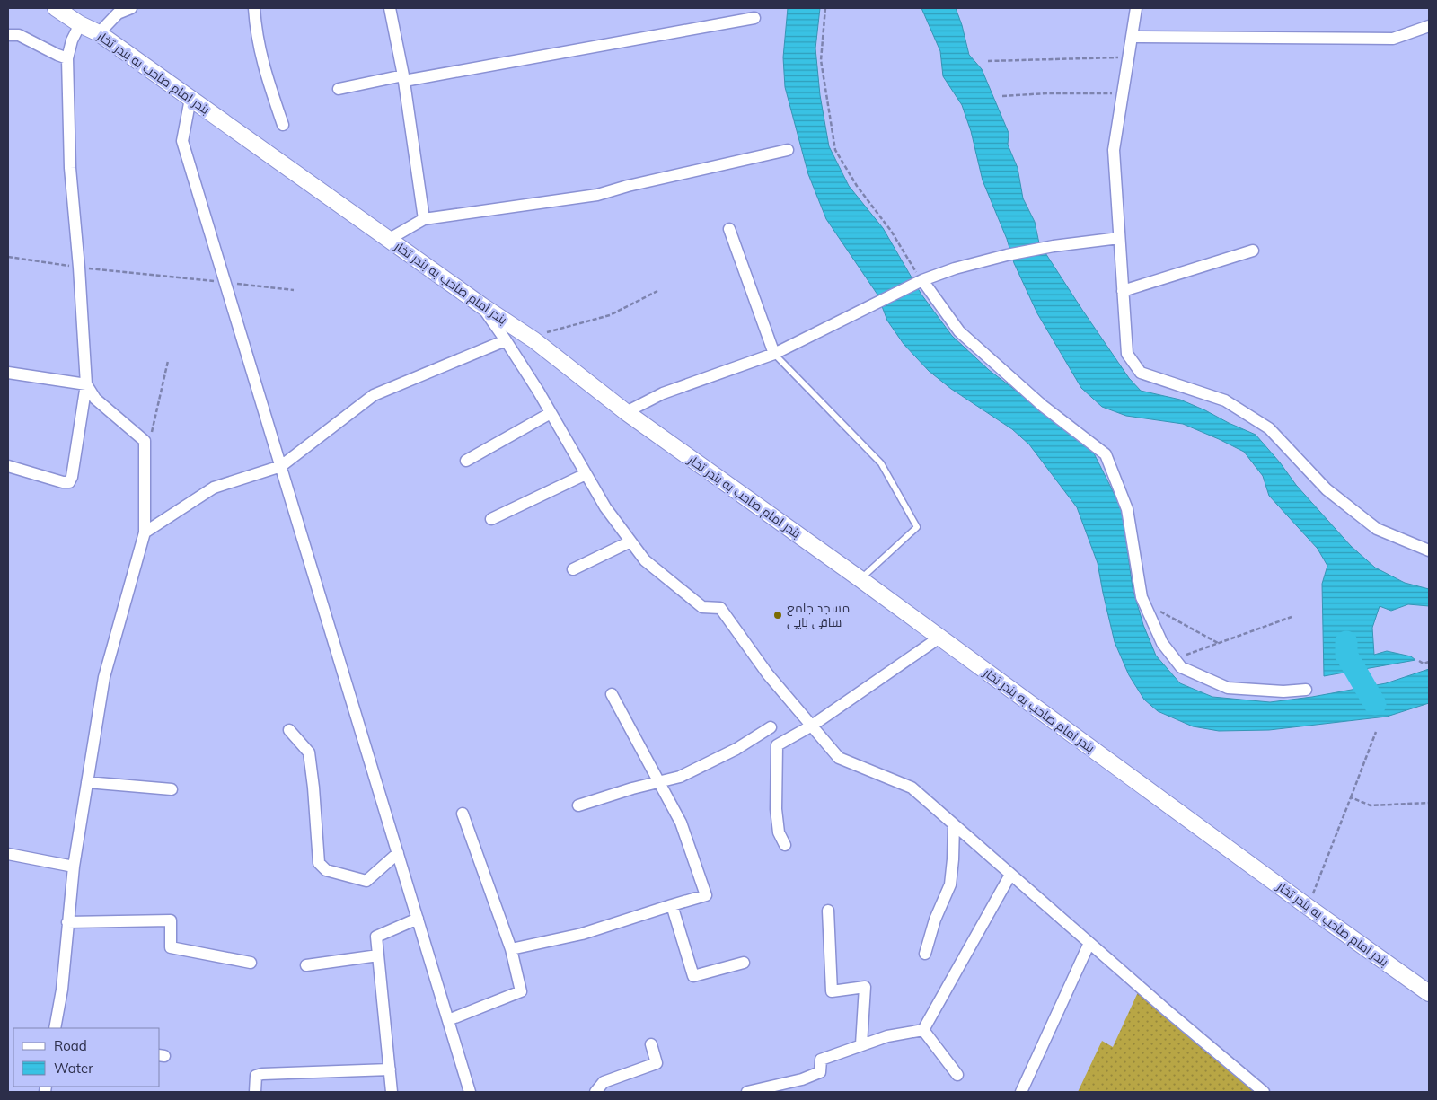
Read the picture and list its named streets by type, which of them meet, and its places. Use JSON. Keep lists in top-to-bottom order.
{
  "streets": {
    "main road": ["بندر امام صاحب به بندر تخار"]
  },
  "places": ["مسجد جامع ساقی بایی"],
  "legend": ["Road", "Water"]
}
